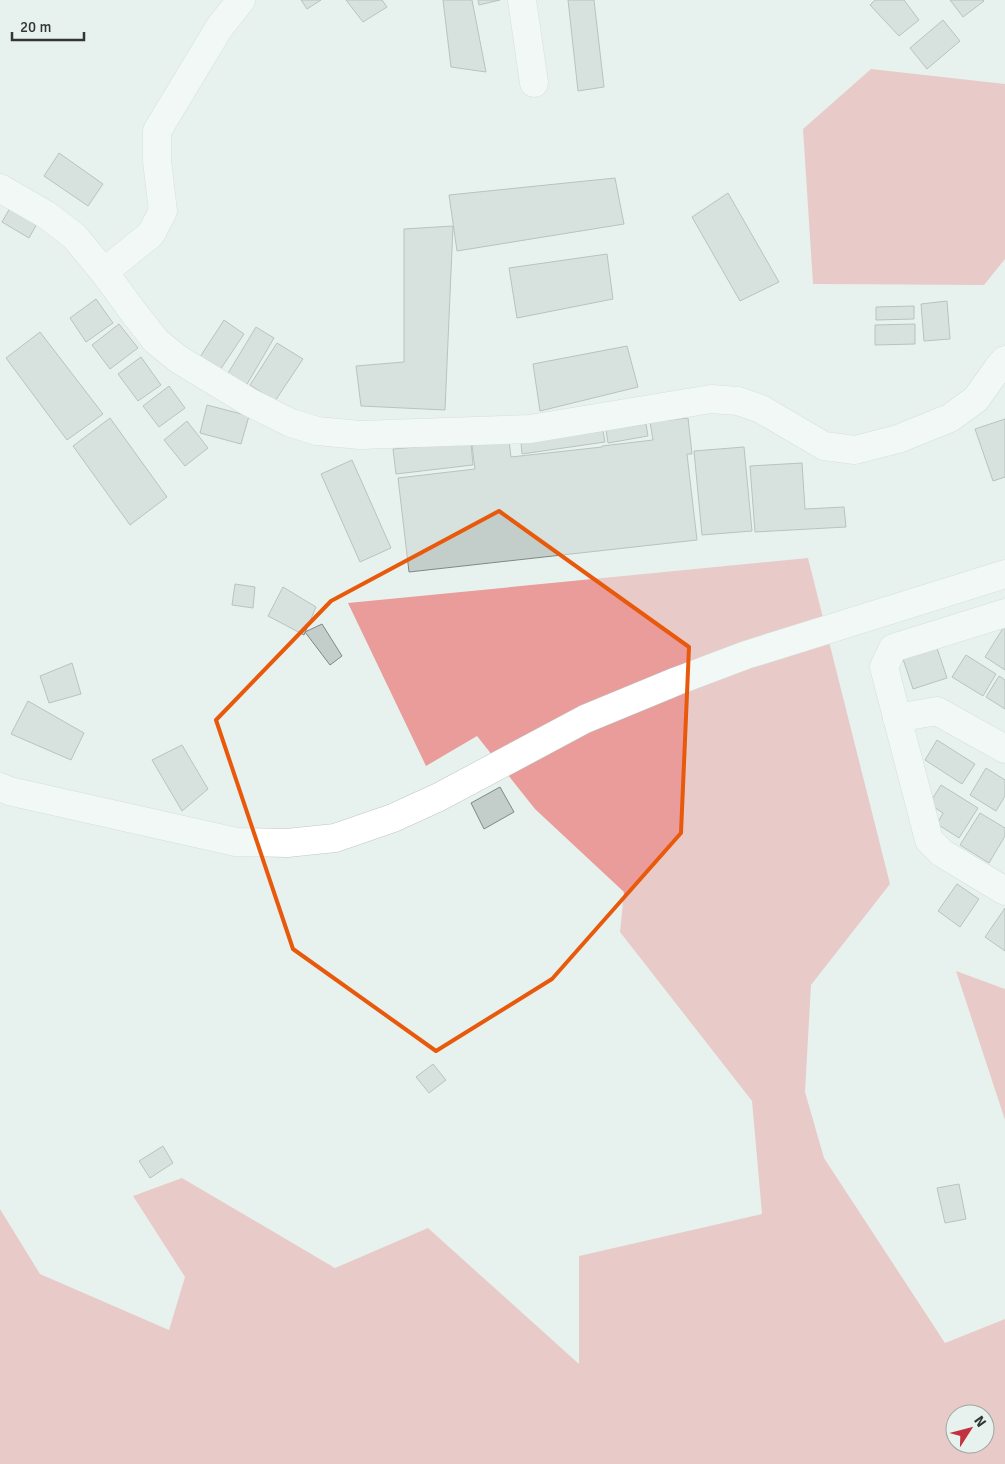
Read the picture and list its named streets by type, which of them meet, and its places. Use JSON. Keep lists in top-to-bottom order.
{
  "scale_bar": "20 m",
  "north": "top right"
}
